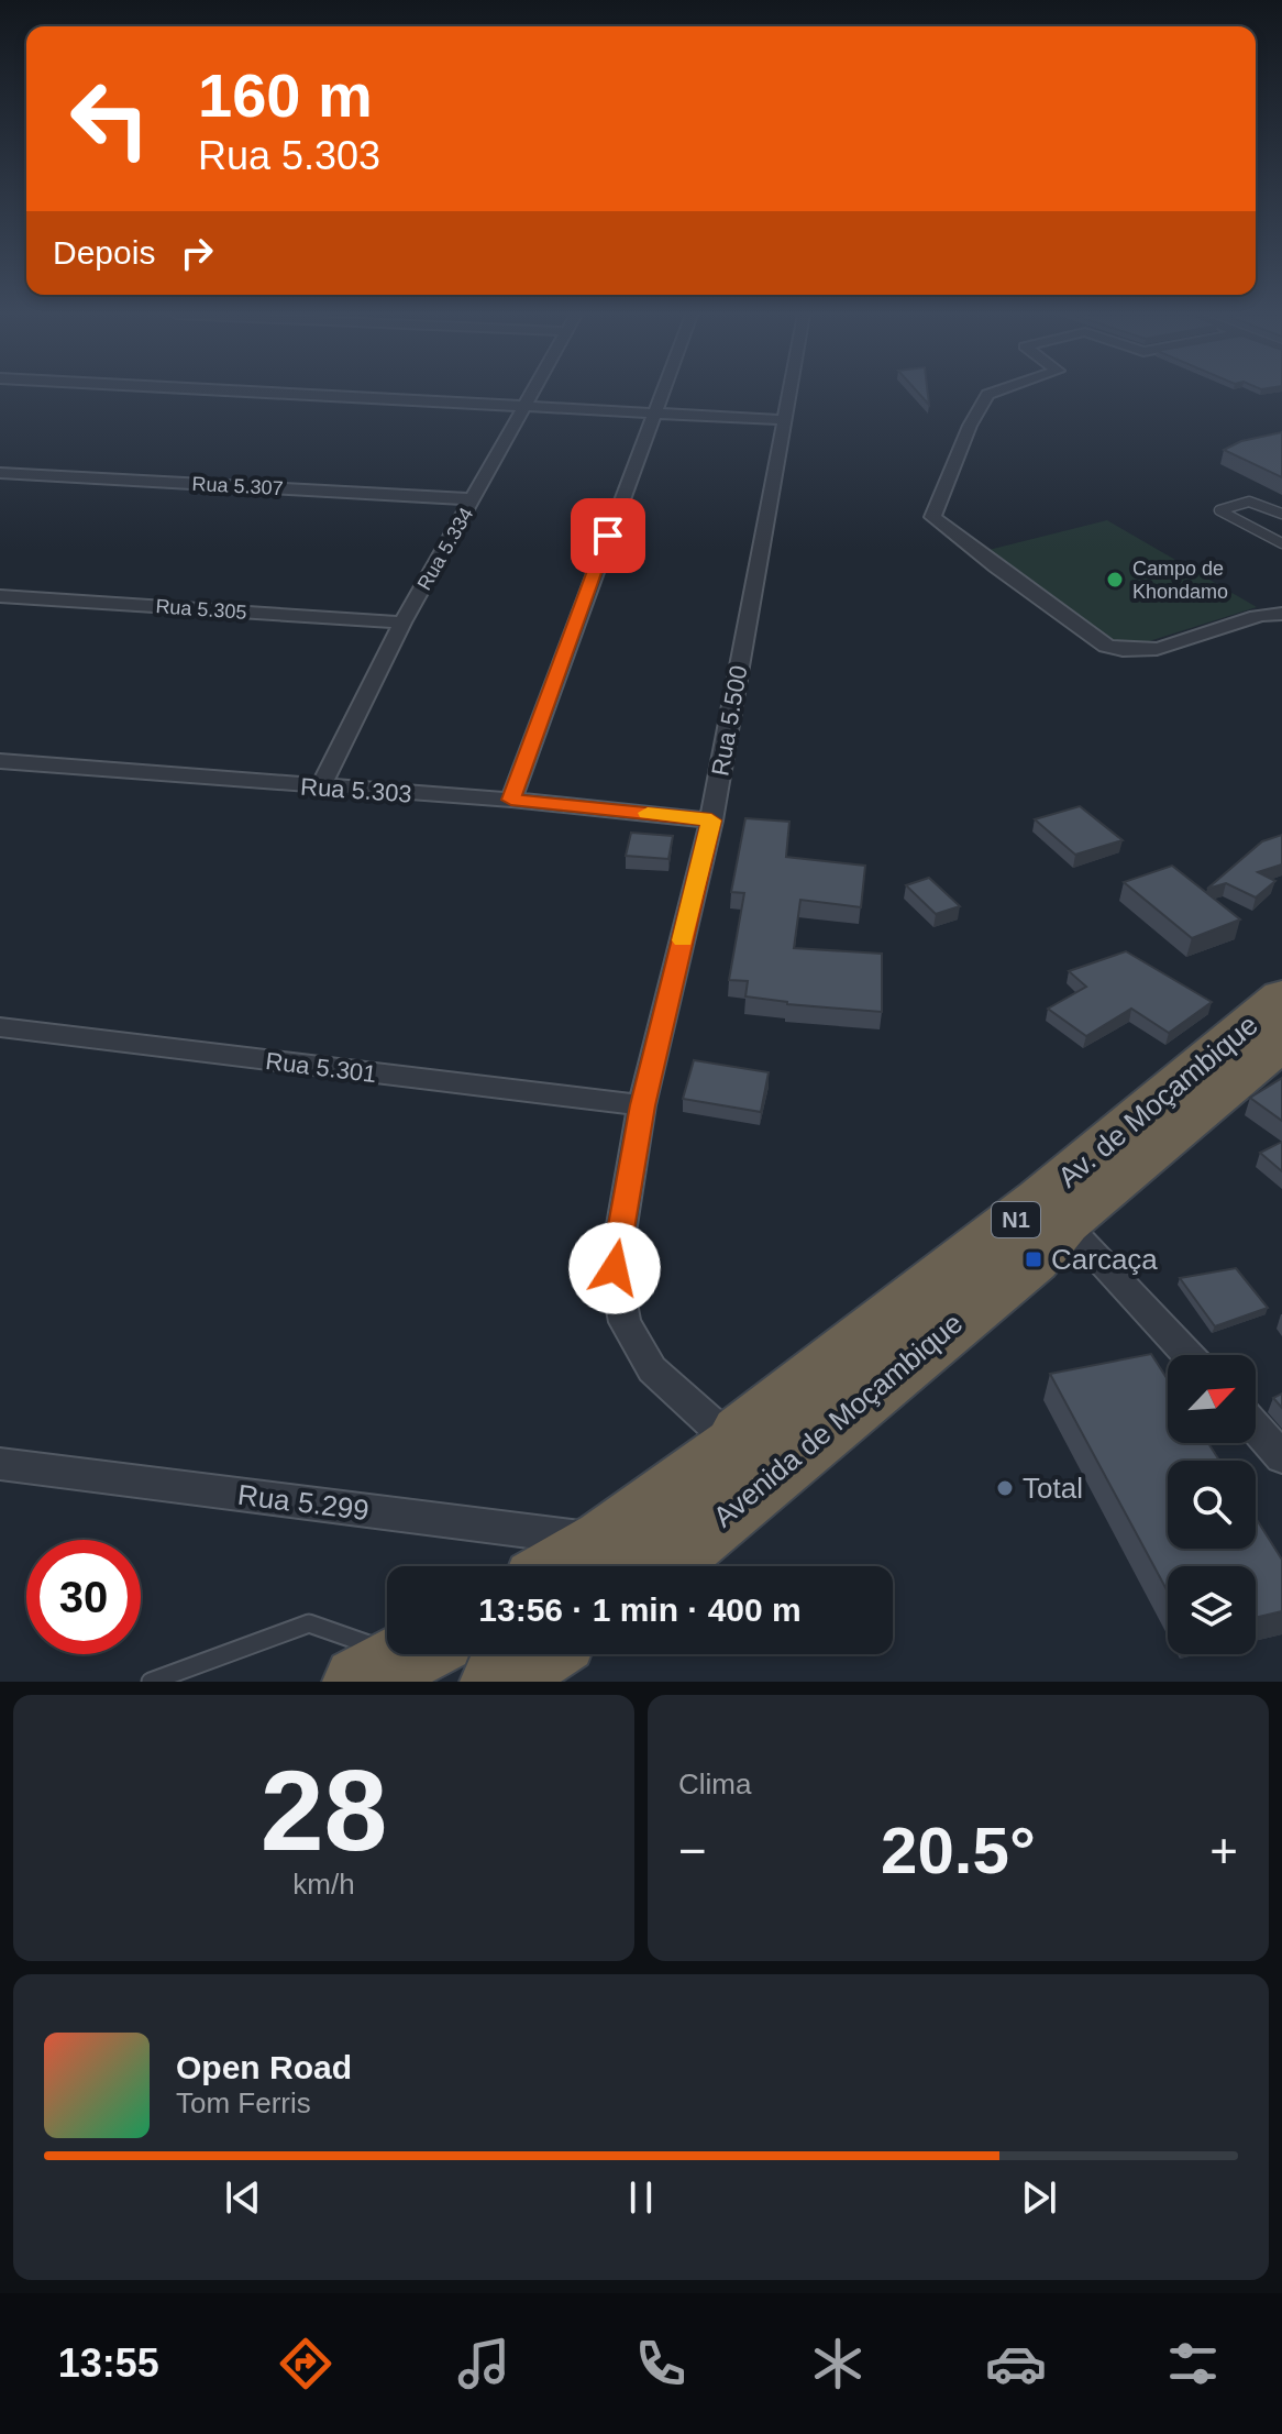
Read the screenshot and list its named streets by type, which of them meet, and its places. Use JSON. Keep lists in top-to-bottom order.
{
  "streets": {
    "highway": ["Av. de Moçambique", "N1", "Avenida de Moçambique"],
    "street": [
      "Rua 5.307",
      "Rua 5.334",
      "Rua 5.305",
      "Rua 5.500",
      "Rua 5.303",
      "Rua 5.301",
      "Rua 5.299"
    ]
  },
  "crossings": [
    ["Rua 5.307", "Rua 5.334"],
    ["Rua 5.334", "Rua 5.305"],
    ["Rua 5.334", "Rua 5.303"],
    ["Rua 5.500", "Rua 5.303"],
    ["Rua 5.500", "Rua 5.301"],
    ["Rua 5.500", "Av. de Moçambique"],
    ["Rua 5.500", "Avenida de Moçambique"],
    ["Av. de Moçambique", "Avenida de Moçambique"],
    ["Avenida de Moçambique", "Rua 5.299"]
  ],
  "places": {
    "other": ["Campo de Khondamo", "Total"],
    "transit": ["Carcaça"]
  },
  "north": "top right",
  "page": {
    "turn": ["160 m", "Rua 5.303"],
    "then": "Depois",
    "limit": "30",
    "trip": "13:56 · 1 min · 400 m",
    "tile": [
      ["28", "km/h"],
      "Clima"
    ],
    "heat": ["−", "20.5°", "+"],
    "song": ["Open Road", "Tom Ferris"],
    "tabs": "13:55"
  }
}
